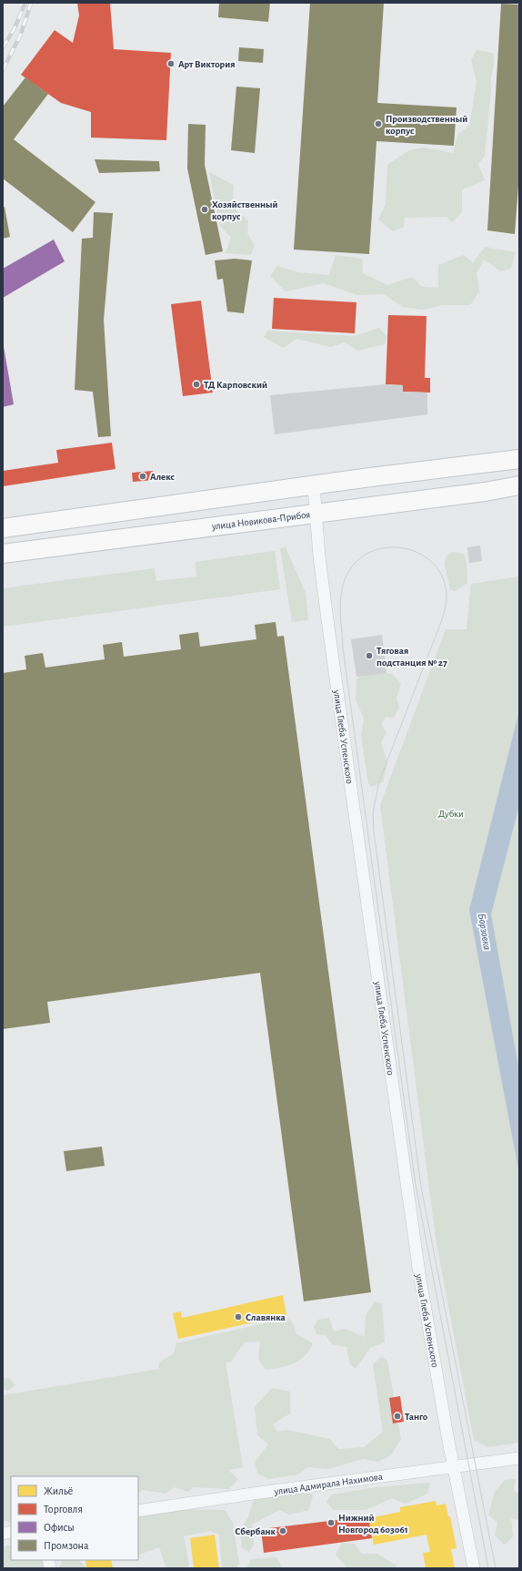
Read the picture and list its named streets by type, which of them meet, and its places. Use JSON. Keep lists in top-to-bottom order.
{
  "streets": {
    "main road": ["улица Новикова-Прибоя"],
    "street": ["улица Глеба Успенского", "улица Адмирала Нахимова"]
  },
  "crossings": [
    ["улица Новикова-Прибоя", "улица Глеба Успенского"],
    ["улица Глеба Успенского", "улица Адмирала Нахимова"]
  ],
  "water": ["Борзовка"],
  "parks": ["Дубки"],
  "places": [
    "Арт Виктория",
    "Производственный корпус",
    "Хозяйственный корпус",
    "ТД Карповский",
    "Алекс",
    "Тяговая подстанция № 27",
    "Славянка",
    "Танго",
    "Нижний Новгород 603061",
    "Сбербанк"
  ],
  "legend": [
    "Жильё",
    "Торговля",
    "Офисы",
    "Промзона"
  ]
}
